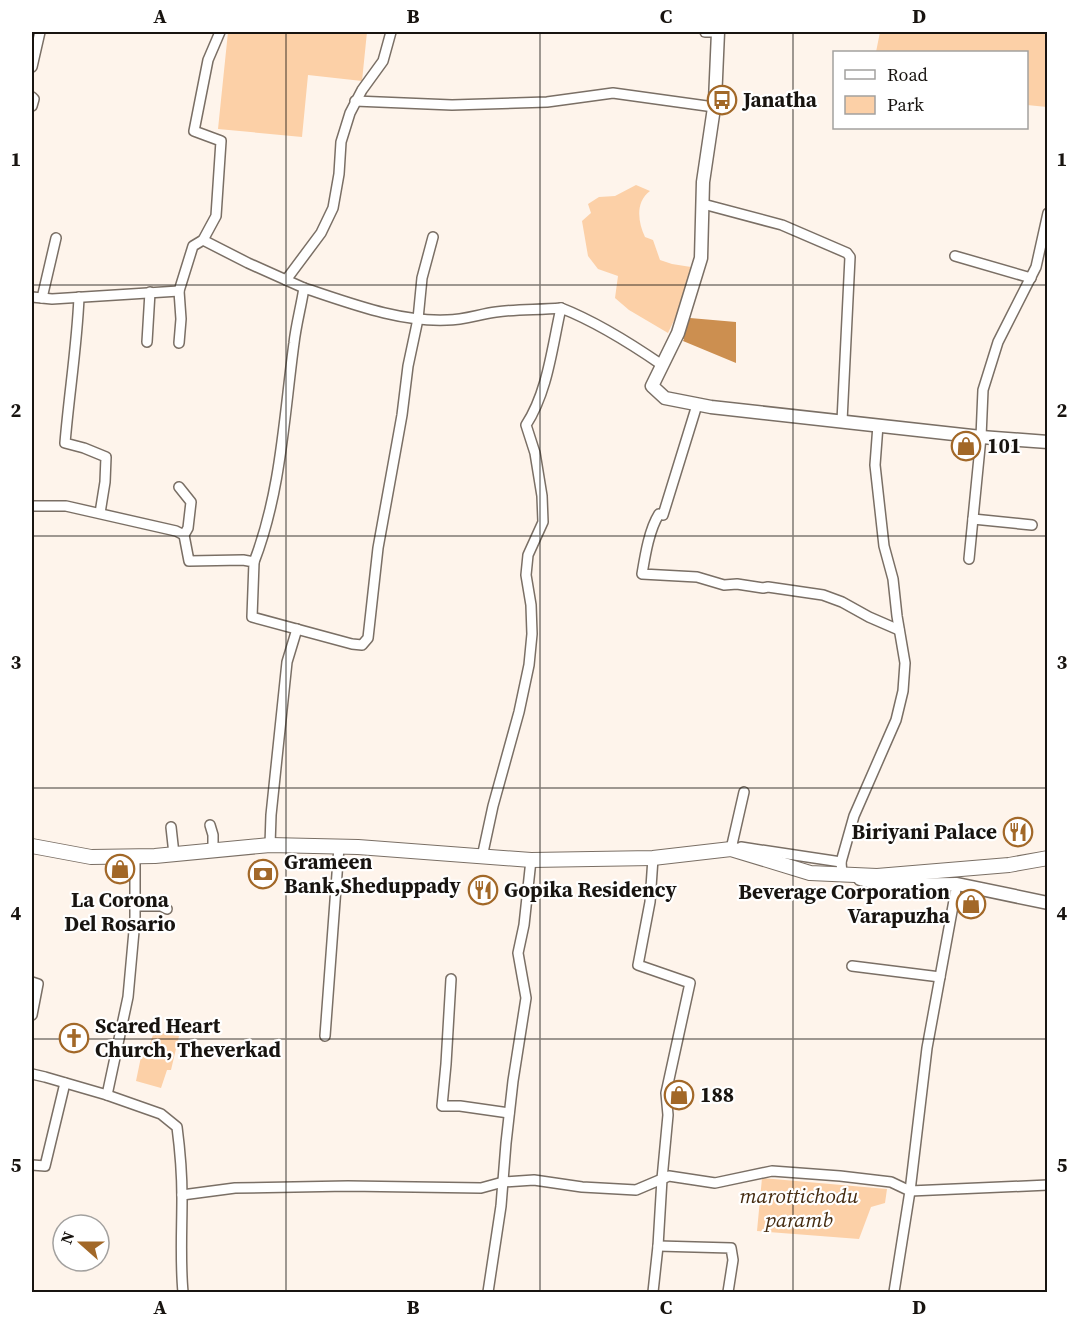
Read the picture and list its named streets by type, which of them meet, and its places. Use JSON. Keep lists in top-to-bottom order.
{
  "parks": ["marottichodu paramb"],
  "places": {
    "bus stop": ["Janatha"],
    "shop": [
      "101",
      "La Corona Del Rosario",
      "Beverage Corporation Varapuzha",
      "188"
    ],
    "restaurant": ["Biriyani Palace", "Gopika Residency"],
    "bank": ["Grameen Bank,Sheduppady"],
    "church": ["Scared Heart Church, Theverkad"]
  },
  "legend": ["Road", "Park"],
  "north": "left",
  "grid": {
    "columns": [
      "A",
      "B",
      "C",
      "D"
    ],
    "rows": [
      "1",
      "2",
      "3",
      "4",
      "5"
    ]
  }
}
